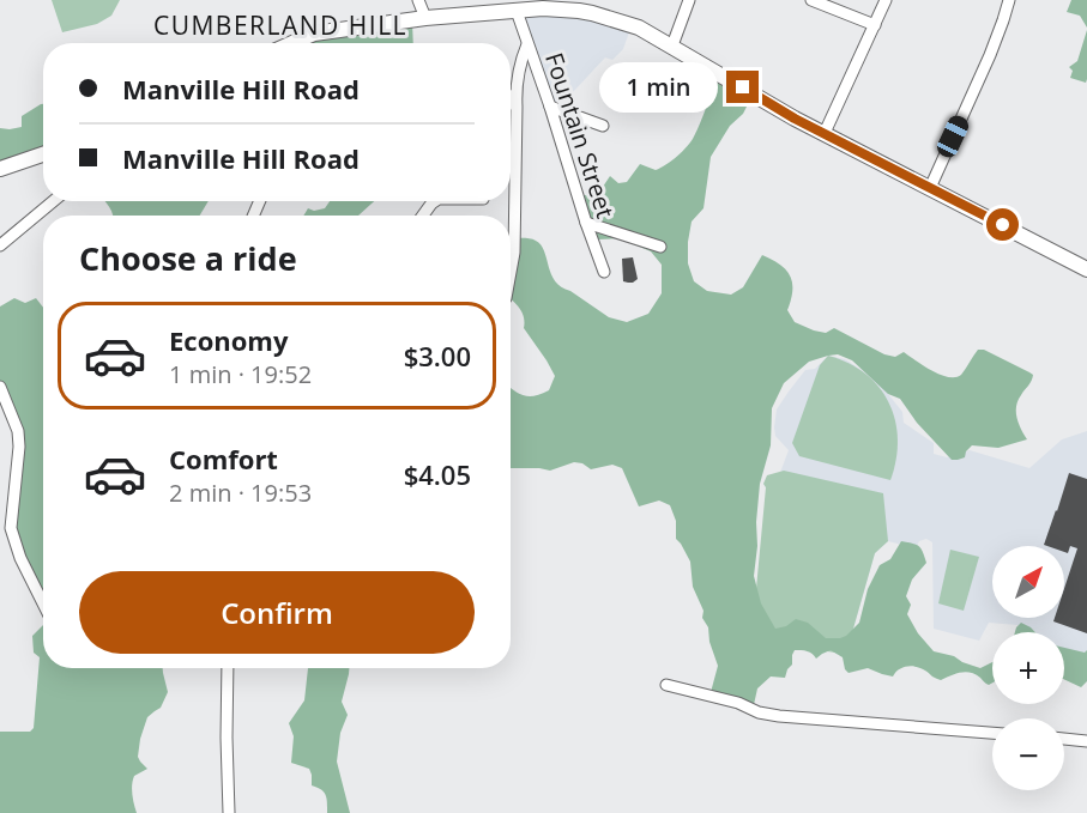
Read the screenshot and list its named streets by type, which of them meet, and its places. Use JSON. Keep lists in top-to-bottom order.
{
  "streets": {
    "street": ["Fountain Street"]
  },
  "districts": ["CUMBERLAND HILL"],
  "north": "top right",
  "page": {
    "banner": ["Manville Hill Road", "Manville Hill Road"],
    "bubble": "1 min",
    "heading": "Choose a ride",
    "list": [
      {
        "name": "Economy",
        "note": "1 min · 19:52",
        "value": "$3.00"
      },
      {
        "name": "Comfort",
        "note": "2 min · 19:53",
        "value": "$4.05"
      }
    ],
    "map_buttons": ["+", "−"],
    "buttons": "Confirm"
  }
}
